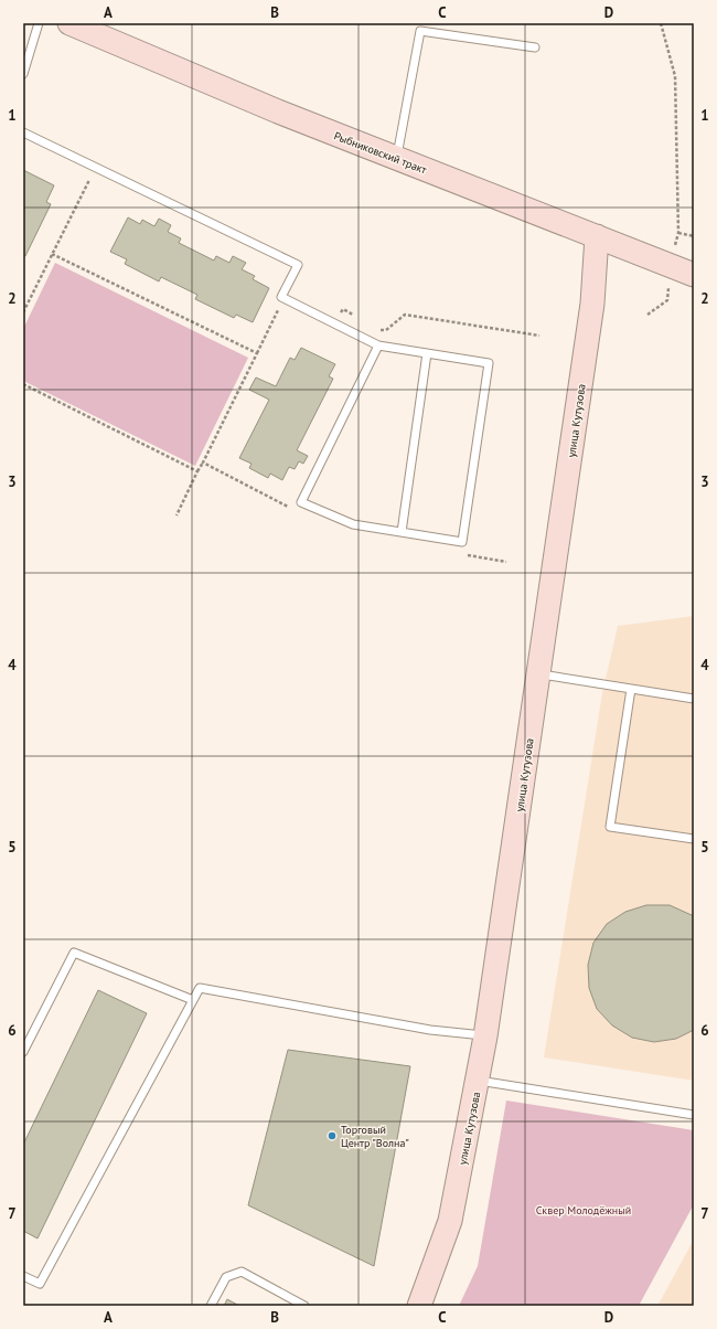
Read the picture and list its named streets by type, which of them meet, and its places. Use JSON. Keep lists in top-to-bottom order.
{
  "streets": {
    "street": ["Рыбниковский тракт", "улица Кутузова"]
  },
  "crossings": [
    ["Рыбниковский тракт", "улица Кутузова"]
  ],
  "parks": ["Сквер Молодёжный"],
  "places": ["Торговый Центр \"Волна\""],
  "grid": {
    "columns": [
      "A",
      "B",
      "C",
      "D"
    ],
    "rows": [
      "1",
      "2",
      "3",
      "4",
      "5",
      "6",
      "7"
    ]
  }
}
